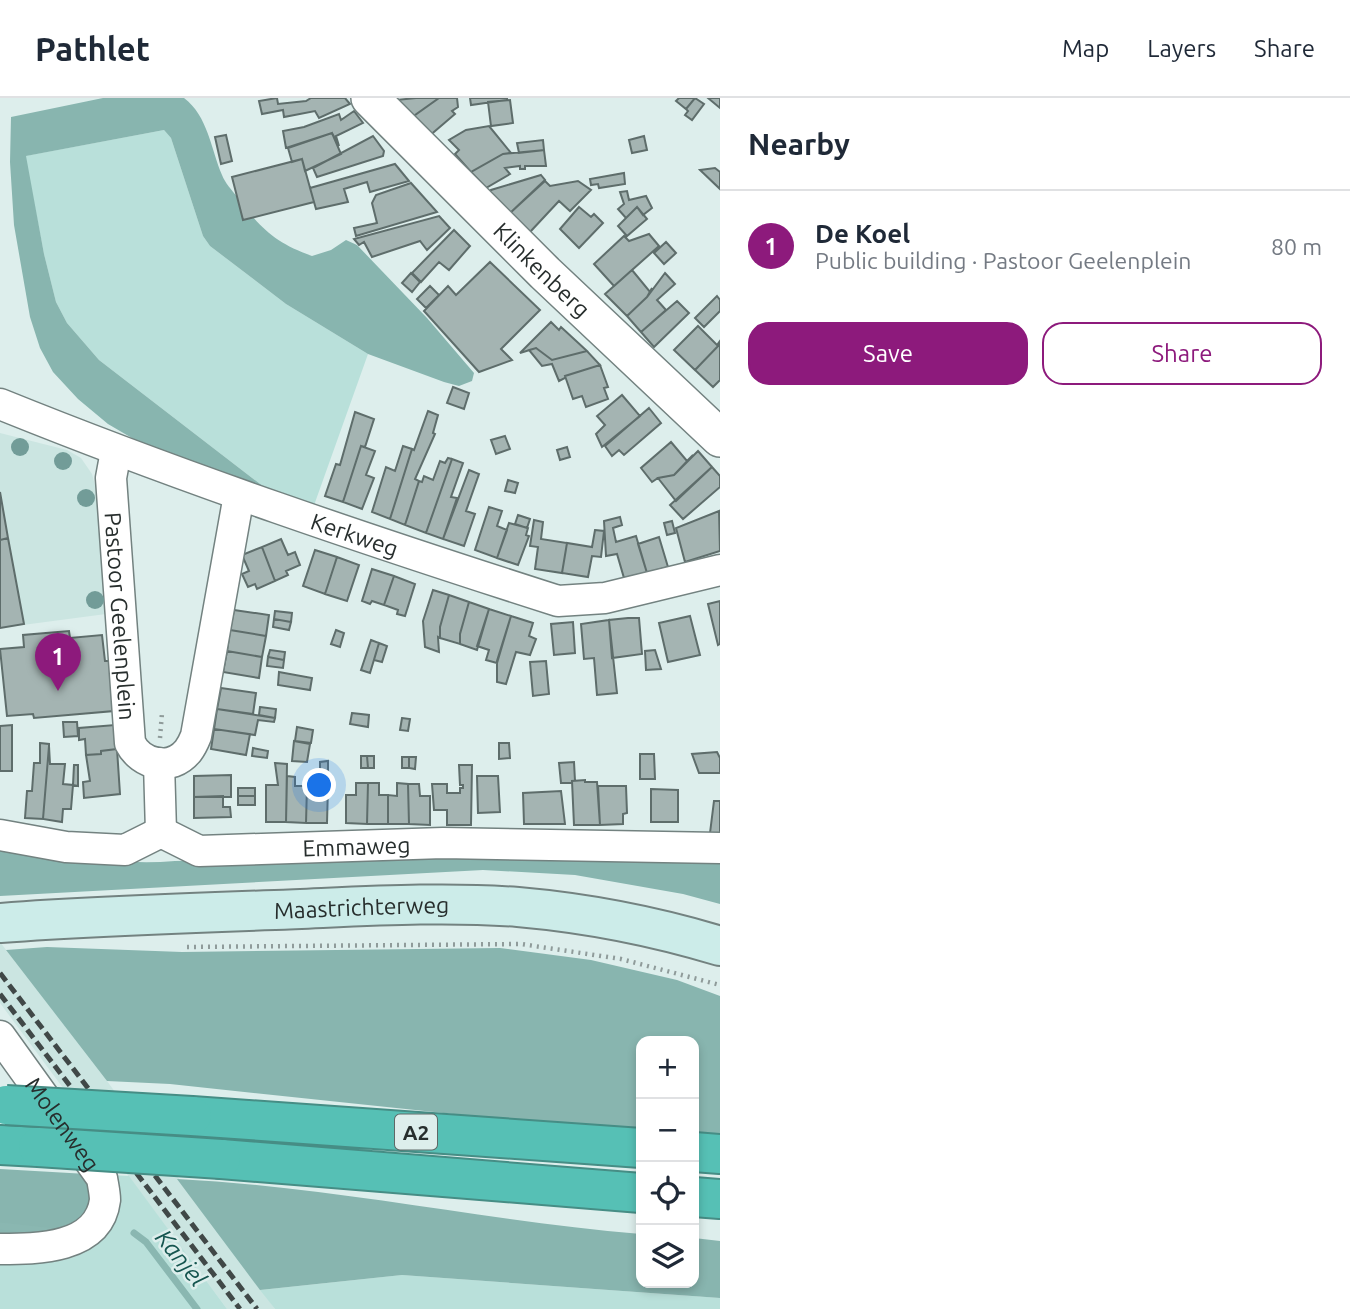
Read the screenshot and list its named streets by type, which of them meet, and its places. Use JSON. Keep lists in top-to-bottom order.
{
  "streets": {
    "highway": ["A2"],
    "main road": ["Maastrichterweg"],
    "street": [
      "Klinkenberg",
      "Kerkweg",
      "Pastoor Geelenplein",
      "Emmaweg",
      "Molenweg"
    ]
  },
  "crossings": [
    ["Kerkweg", "Pastoor Geelenplein"]
  ],
  "water": ["Kanjel"],
  "page": {
    "header": "Pathlet",
    "nav": ["Map", "Layers", "Share"],
    "heading": "Nearby",
    "list": [
      {
        "mark": "1",
        "name": "De Koel",
        "note": "Public building · Pastoor Geelenplein",
        "value": "80 m"
      }
    ],
    "buttons": ["Save", "Share"],
    "pins": "1",
    "map_buttons": ["+", "−"]
  }
}
